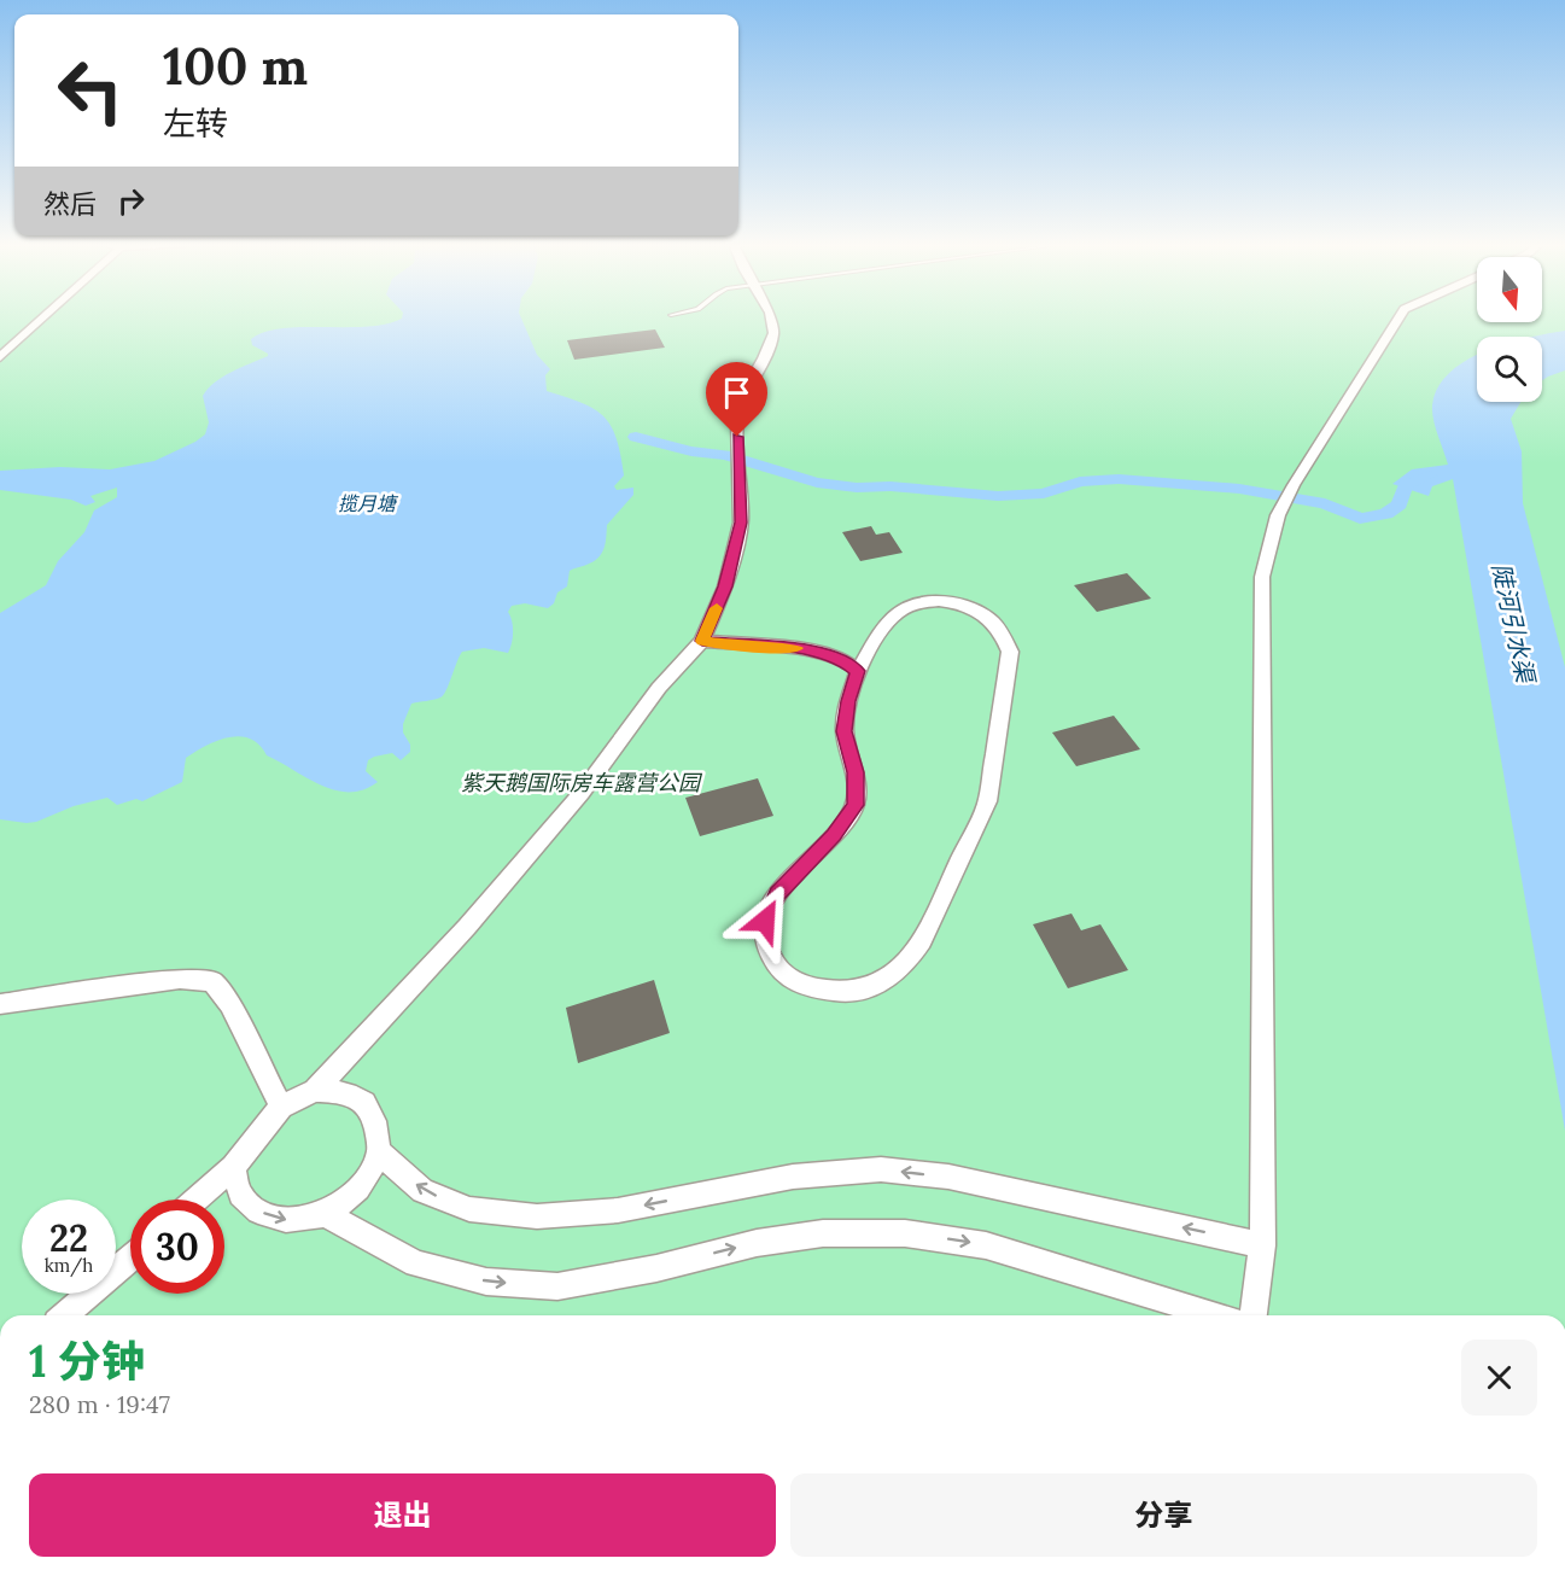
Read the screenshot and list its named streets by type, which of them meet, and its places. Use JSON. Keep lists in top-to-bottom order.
{
  "water": ["揽月塘", "陡河引水渠"],
  "parks": ["紫天鹅国际房车露营公园"],
  "north": "bottom",
  "page": {
    "turn": ["100 m", "左转"],
    "then": "然后",
    "speed": "22 km/h",
    "limit": "30",
    "heading": ["1 分钟", "280 m · 19:47"],
    "buttons": ["退出", "分享"]
  }
}
